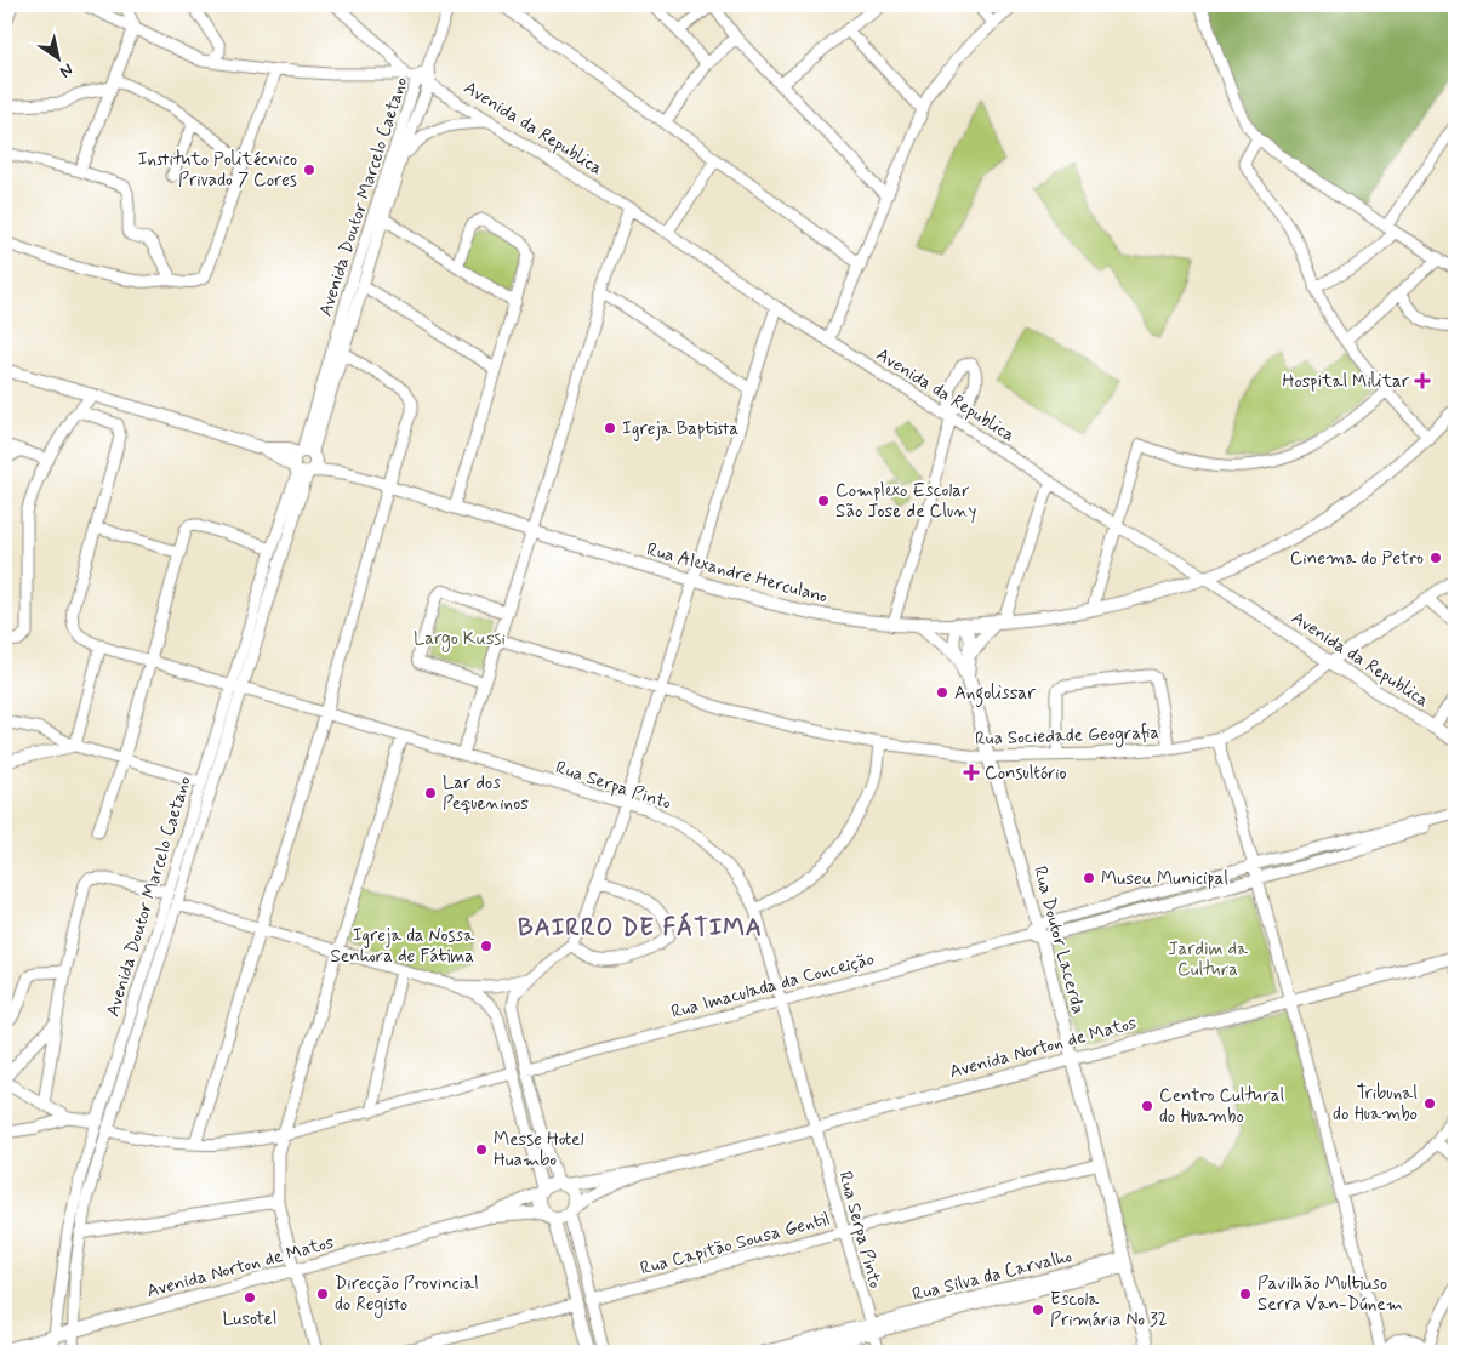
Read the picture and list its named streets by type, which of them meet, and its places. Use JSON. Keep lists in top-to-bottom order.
{
  "streets": {
    "main road": [
      "Avenida da Republica",
      "Avenida Doutor Marcelo Caetano",
      "Rua Alexandre Herculano",
      "Rua Doutor Lacerda",
      "Avenida Norton de Matos"
    ],
    "street": [
      "Rua Sociedade Geografia",
      "Rua Serpa Pinto",
      "Rua Imaculada da Conceição",
      "Rua Capitão Sousa Gentil",
      "Rua Silva da Carvalho"
    ]
  },
  "crossings": [
    ["Avenida da Republica", "Avenida Doutor Marcelo Caetano"],
    ["Avenida da Republica", "Rua Alexandre Herculano"],
    ["Avenida da Republica", "Rua Sociedade Geografia"],
    ["Avenida Doutor Marcelo Caetano", "Rua Alexandre Herculano"],
    ["Avenida Doutor Marcelo Caetano", "Rua Serpa Pinto"],
    ["Avenida Doutor Marcelo Caetano", "Avenida Norton de Matos"],
    ["Rua Alexandre Herculano", "Rua Doutor Lacerda"],
    ["Rua Sociedade Geografia", "Rua Doutor Lacerda"],
    ["Rua Serpa Pinto", "Rua Imaculada da Conceição"],
    ["Rua Serpa Pinto", "Avenida Norton de Matos"],
    ["Rua Serpa Pinto", "Rua Capitão Sousa Gentil"],
    ["Rua Serpa Pinto", "Rua Silva da Carvalho"],
    ["Rua Doutor Lacerda", "Rua Imaculada da Conceição"],
    ["Rua Doutor Lacerda", "Avenida Norton de Matos"],
    ["Rua Doutor Lacerda", "Rua Capitão Sousa Gentil"],
    ["Rua Doutor Lacerda", "Rua Silva da Carvalho"]
  ],
  "districts": ["BAIRRO DE FÁTIMA"],
  "parks": ["Largo Kussi", "Jardim da Cultura"],
  "places": {
    "other": [
      "Instituto Politécnico Privado 7 Cores",
      "Igreja Baptista",
      "Complexo Escolar São Jose de Cluny",
      "Cinema do Petro",
      "Angolissar",
      "Lar dos Pequeninos",
      "Museu Municipal",
      "Igreja da Nossa Senhora de Fátima",
      "Tribunal do Huambo",
      "Centro Cultural do Huambo",
      "Messe Hotel Huambo",
      "Direcção Provincial do Registo",
      "Pavilhão Multiuso Serra Van-Dúnem",
      "Lusotel",
      "Escola Primária No 32"
    ],
    "health": ["Hospital Militar", "Consultório"]
  },
  "north": "bottom right"
}
